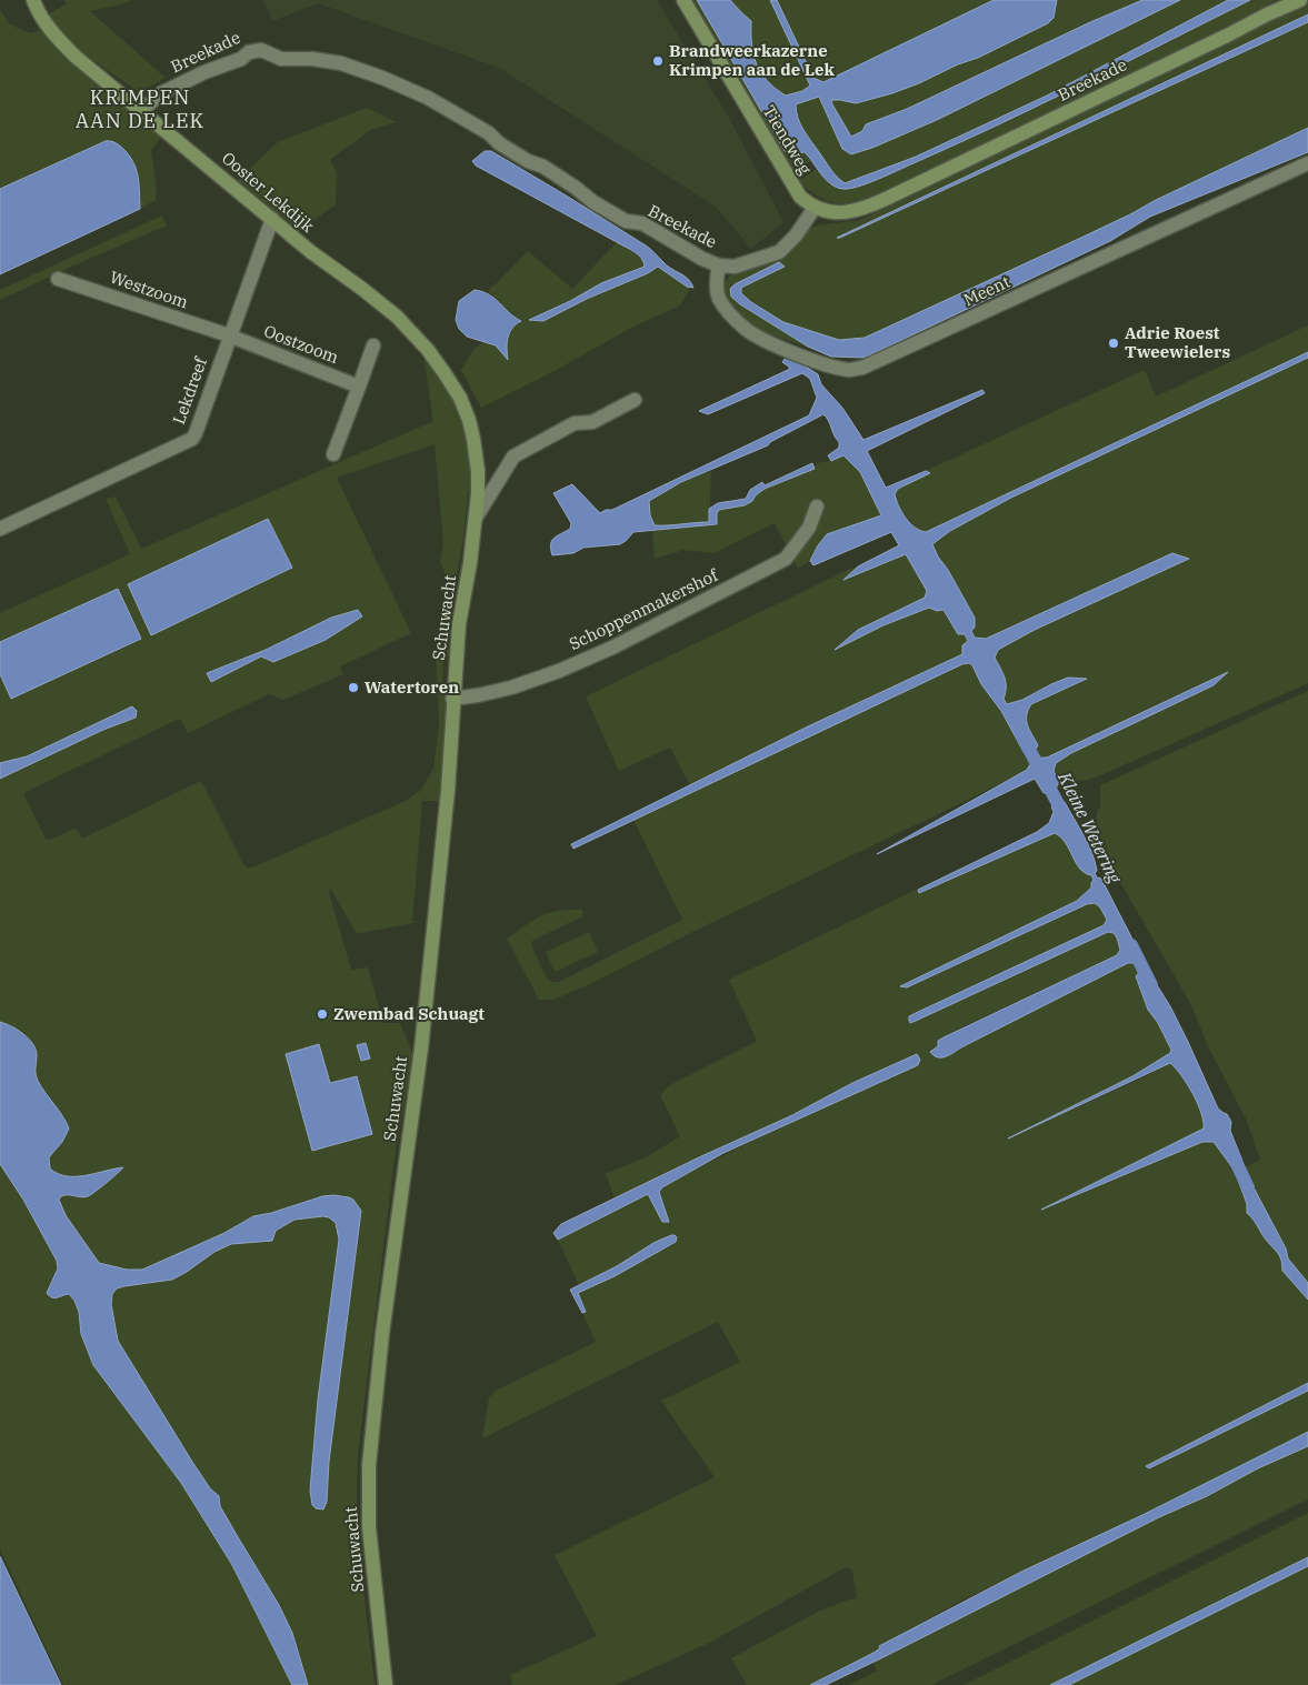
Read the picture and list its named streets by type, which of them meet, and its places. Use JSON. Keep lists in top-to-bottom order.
{
  "streets": {
    "street": [
      "Breekade",
      "Tiendweg",
      "Ooster Lekdijk",
      "Westzoom",
      "Meent",
      "Oostzoom",
      "Lekdreef",
      "Schoppenmakershof",
      "Schuwacht"
    ]
  },
  "crossings": [
    ["Breekade", "Tiendweg"],
    ["Breekade", "Ooster Lekdijk"],
    ["Breekade", "Meent"],
    ["Ooster Lekdijk", "Lekdreef"],
    ["Ooster Lekdijk", "Schuwacht"],
    ["Westzoom", "Oostzoom"],
    ["Westzoom", "Lekdreef"],
    ["Oostzoom", "Lekdreef"],
    ["Schoppenmakershof", "Schuwacht"]
  ],
  "districts": ["KRIMPEN AAN DE LEK"],
  "water": ["Kleine Wetering"],
  "places": [
    "Brandweerkazerne Krimpen aan de Lek",
    "Adrie Roest Tweewielers",
    "Watertoren",
    "Zwembad Schuagt"
  ]
}
